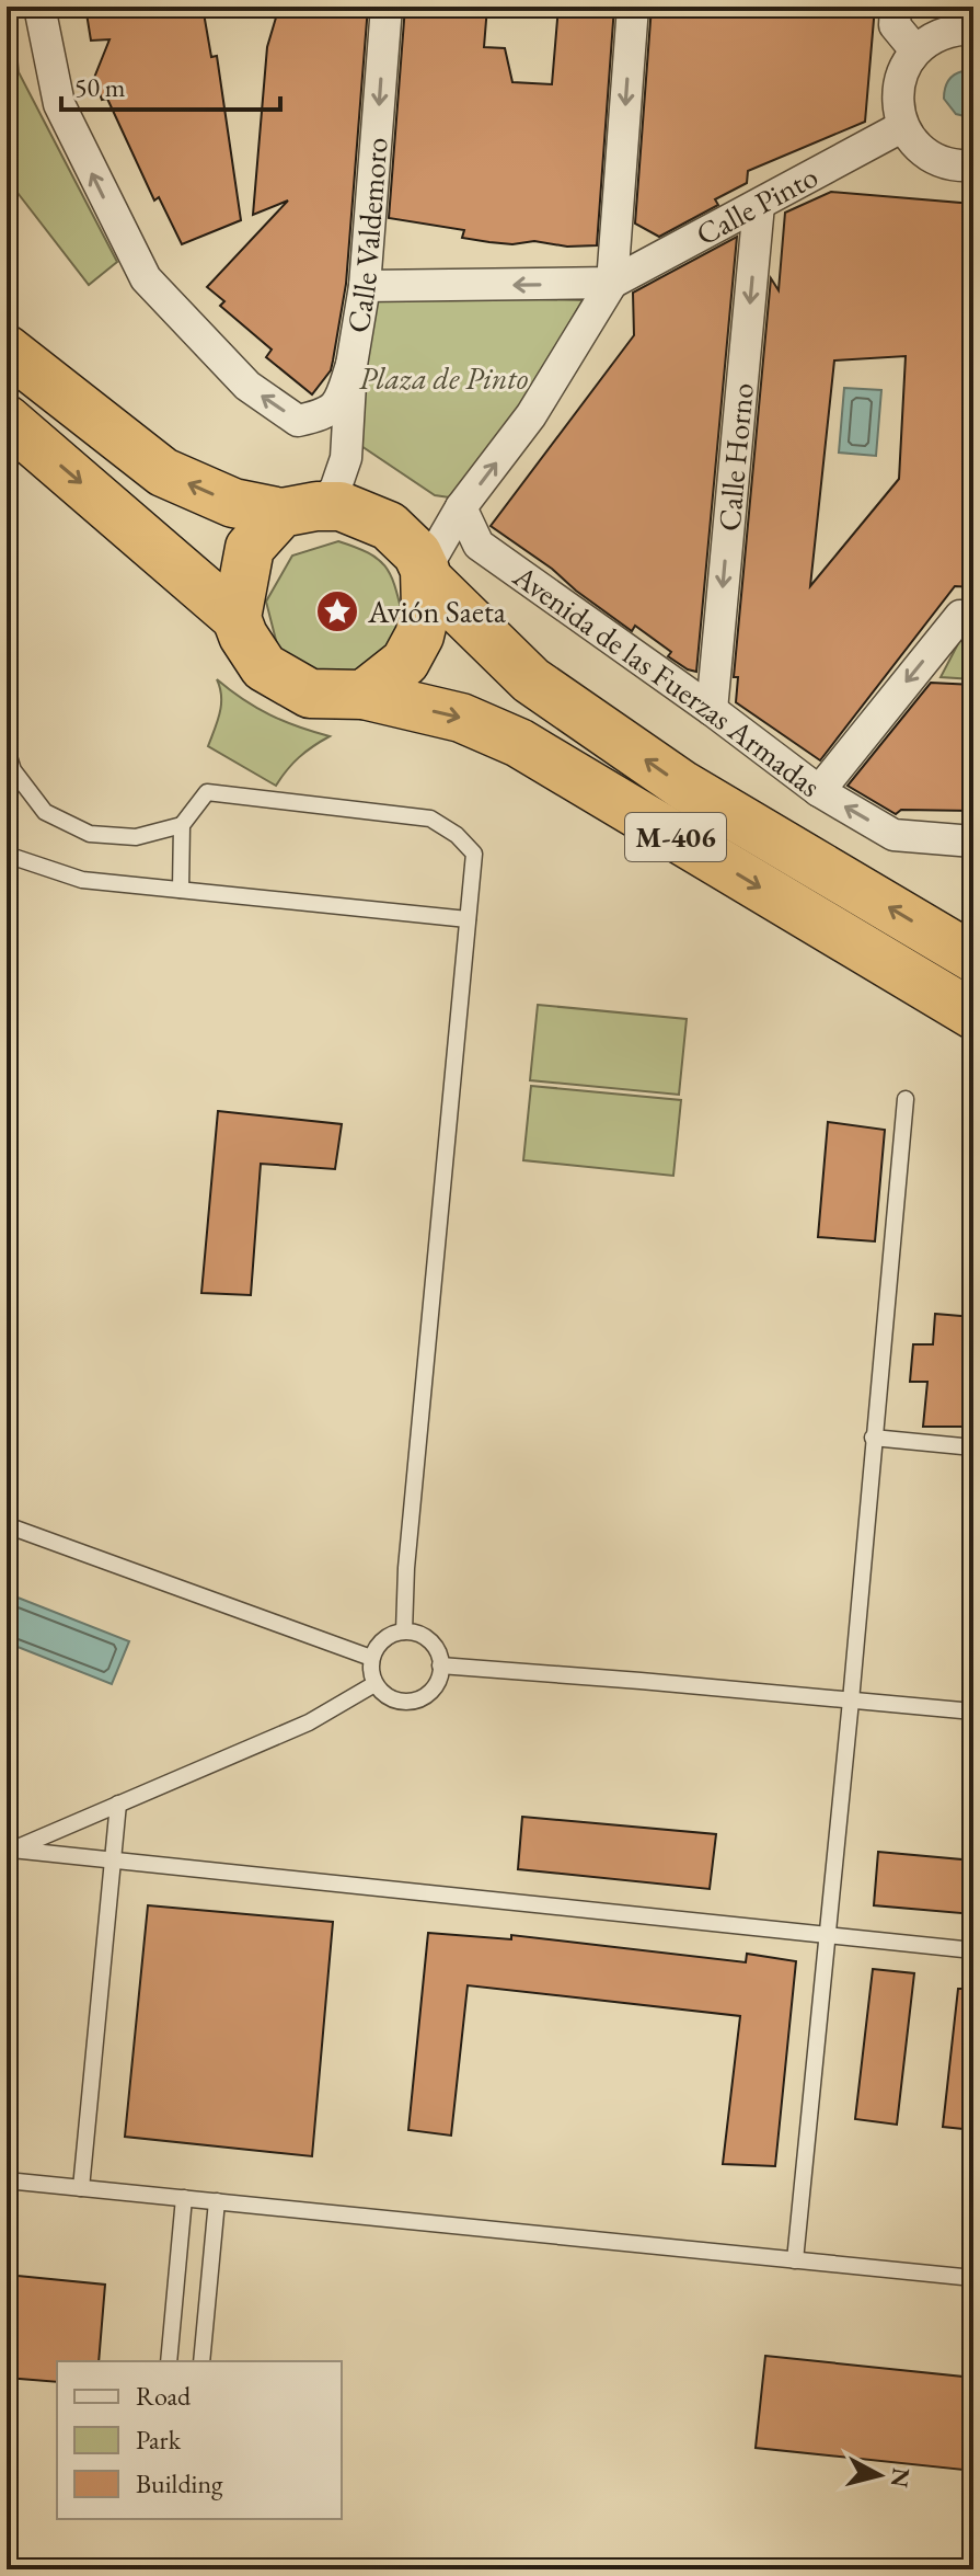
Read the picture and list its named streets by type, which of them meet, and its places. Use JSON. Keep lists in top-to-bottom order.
{
  "streets": {
    "highway": ["M-406"],
    "street": [
      "Calle Pinto",
      "Calle Valdemoro",
      "Calle Horno",
      "Avenida de las Fuerzas Armadas"
    ]
  },
  "crossings": [
    ["Calle Pinto", "Calle Horno"],
    ["Calle Valdemoro", "M-406"],
    ["Calle Horno", "Avenida de las Fuerzas Armadas"]
  ],
  "one_way": ["Calle Horno"],
  "parks": ["Plaza de Pinto"],
  "places": {
    "place": ["Avión Saeta"]
  },
  "legend": ["Road", "Park", "Building"],
  "scale_bar": "50 m",
  "north": "right"
}
